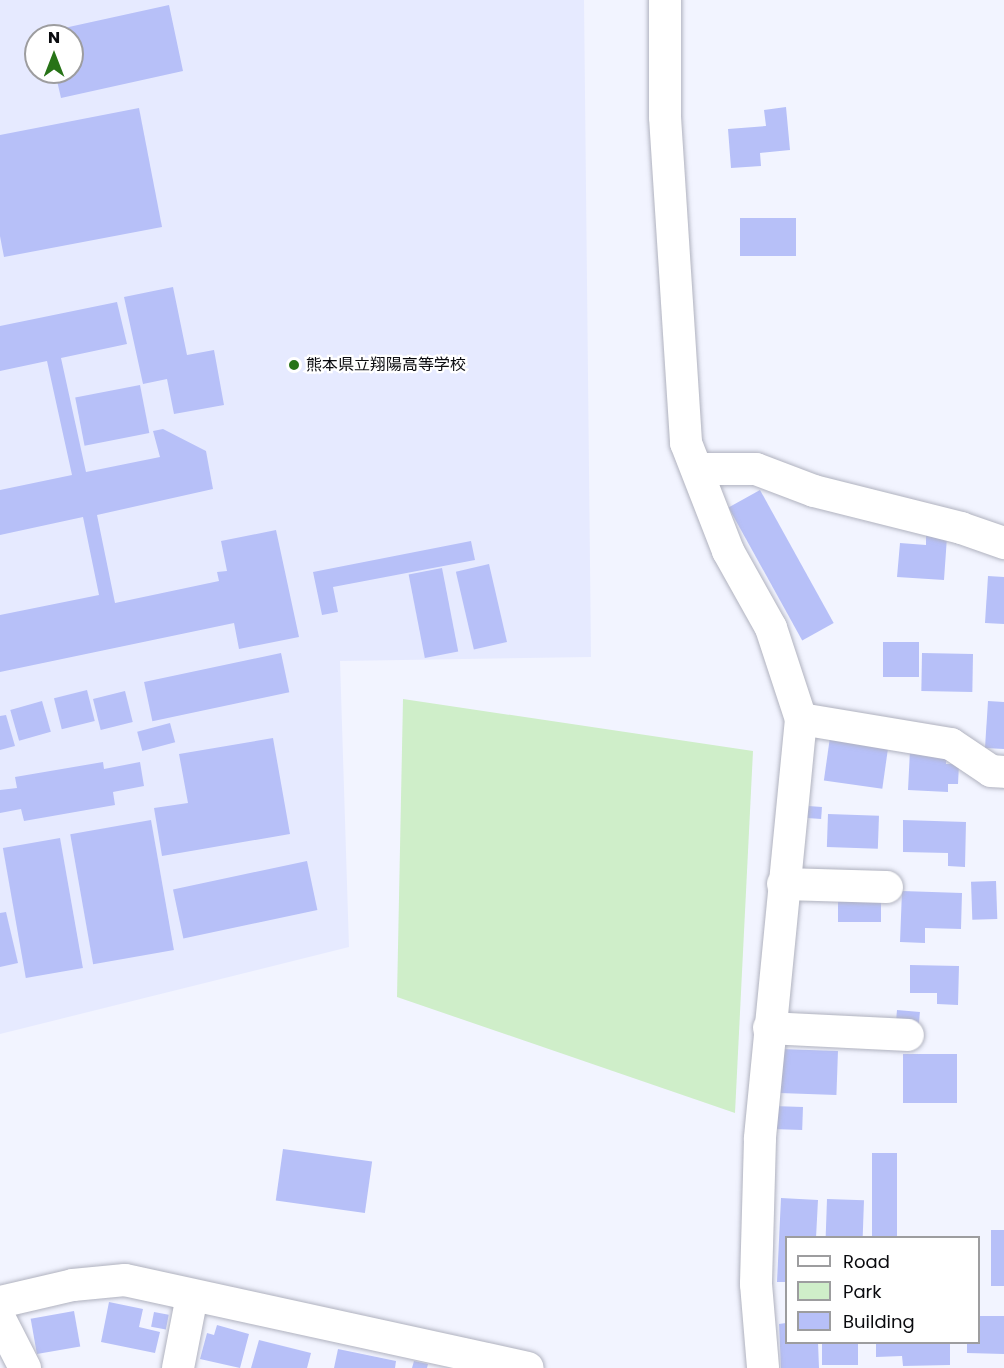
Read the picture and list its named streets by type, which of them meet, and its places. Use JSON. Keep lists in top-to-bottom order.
{
  "places": ["熊本県立翔陽高等学校"],
  "legend": ["Road", "Park", "Building"],
  "north": "top"
}
